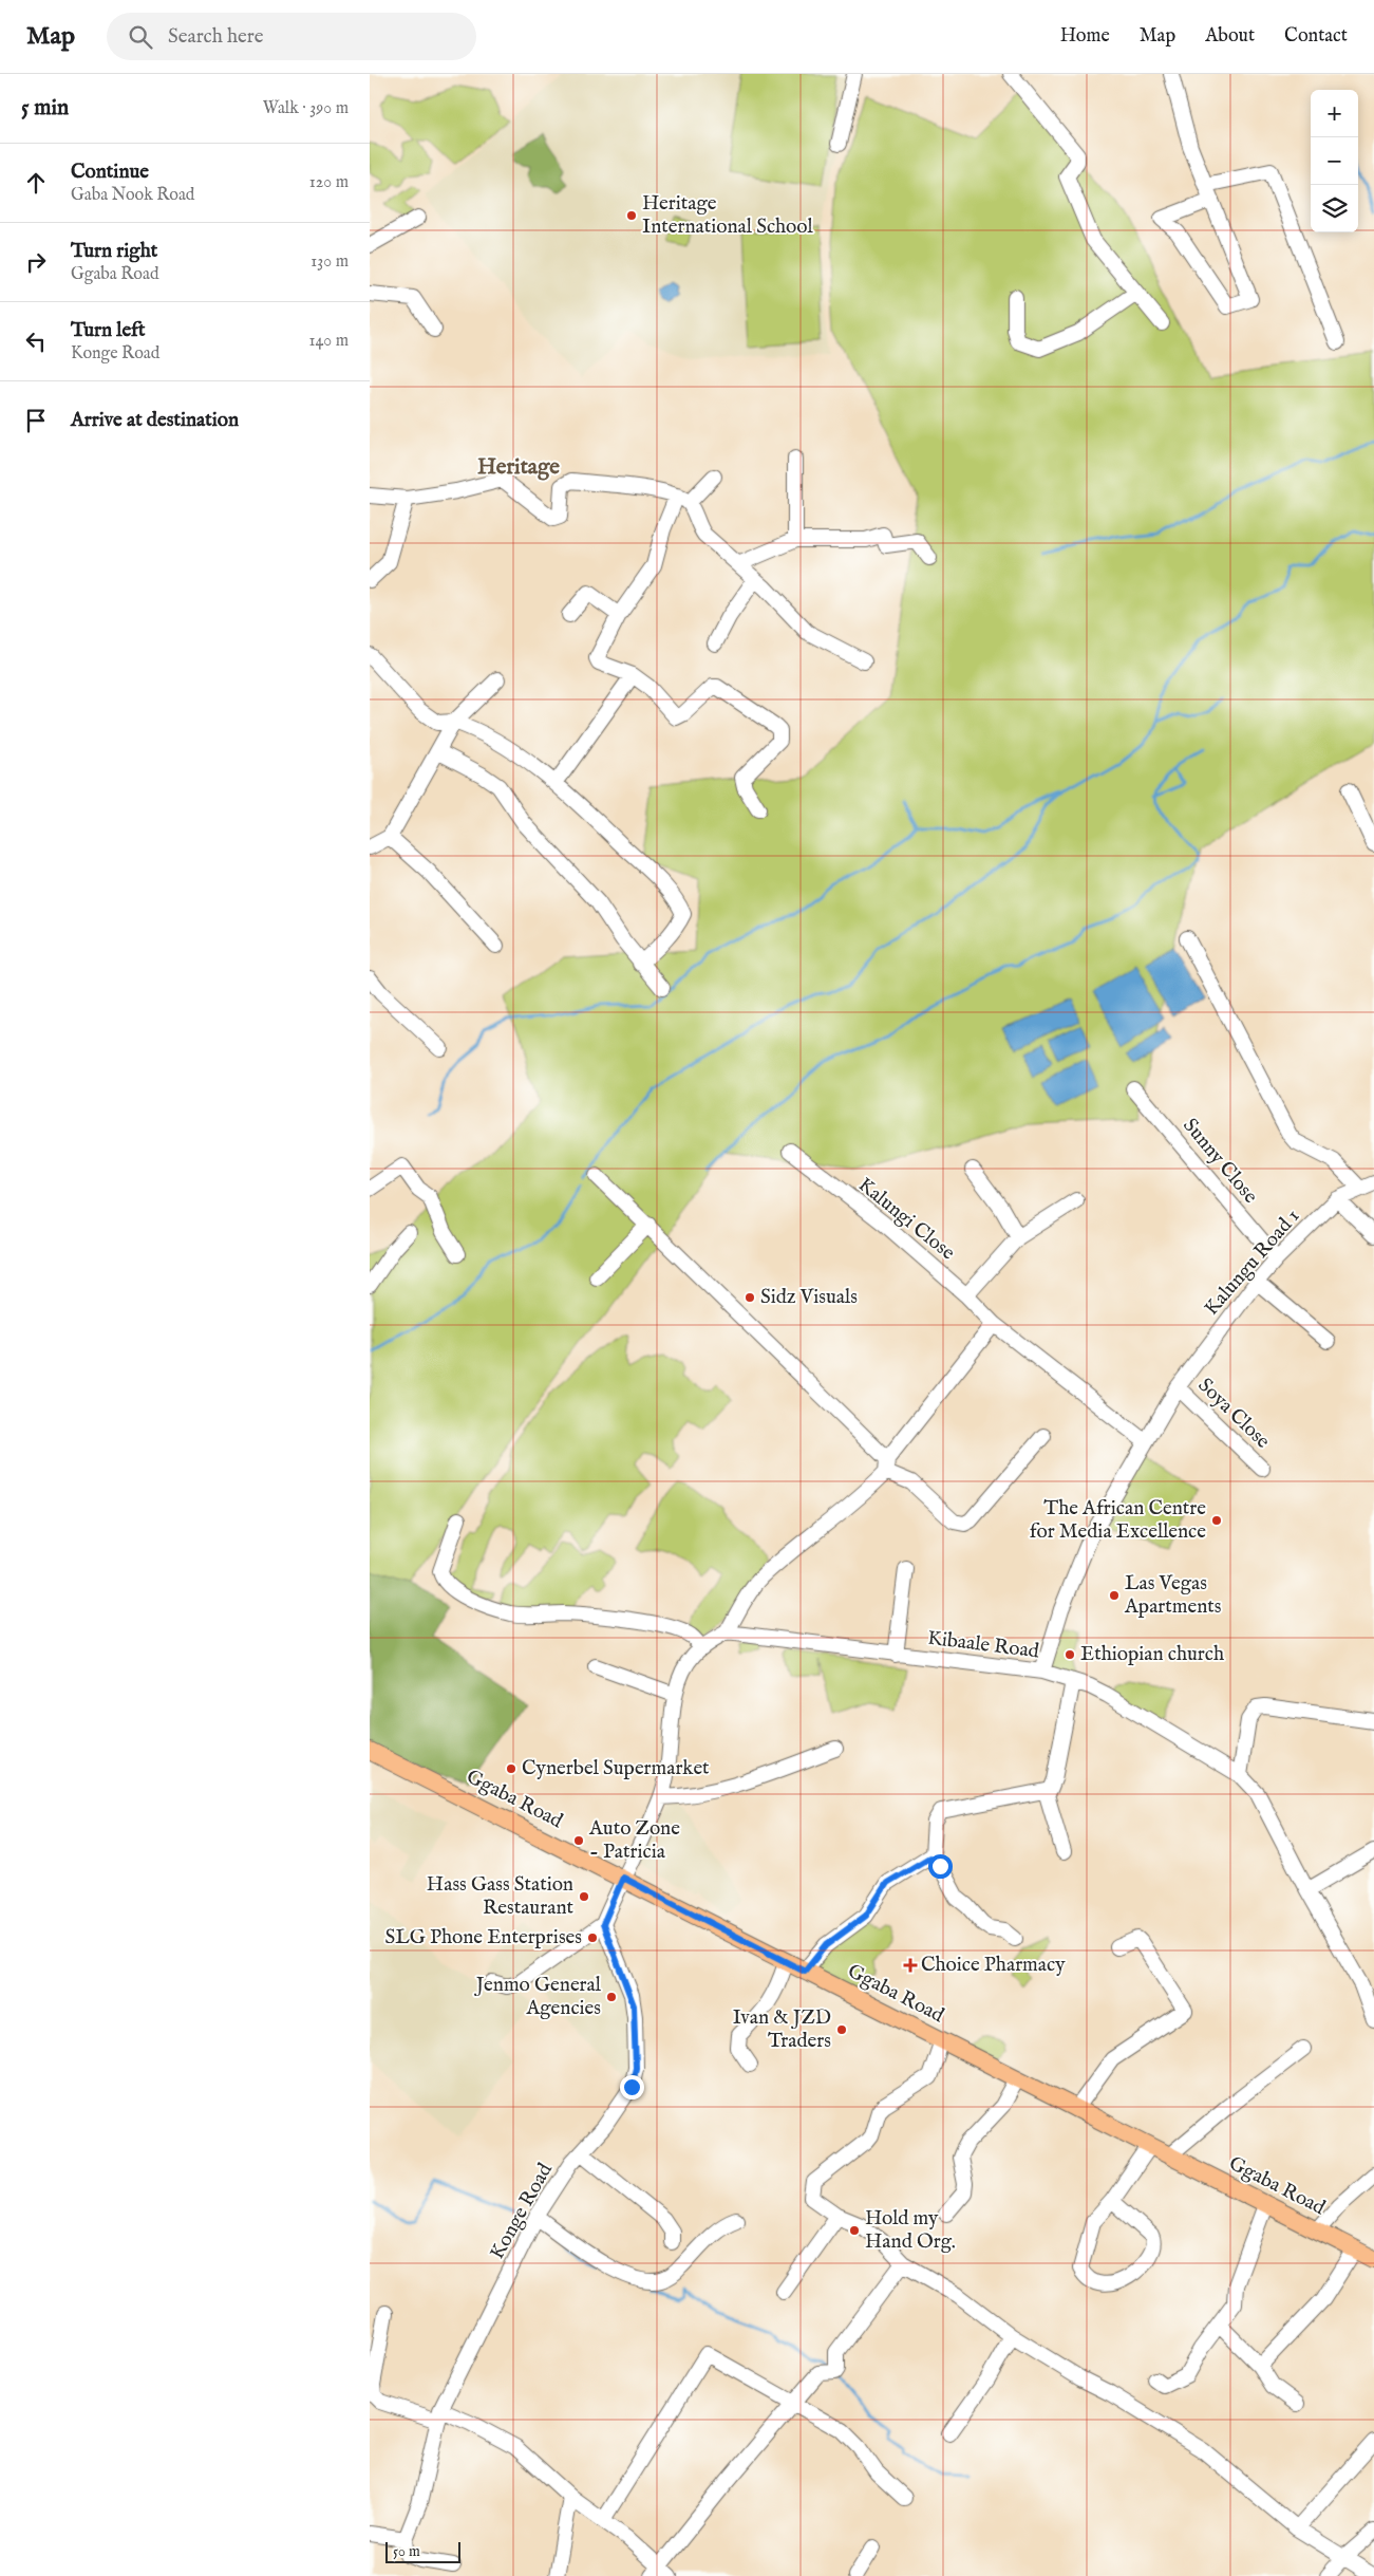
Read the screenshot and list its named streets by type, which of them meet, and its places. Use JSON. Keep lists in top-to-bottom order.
{
  "streets": {
    "main road": ["Ggaba Road"],
    "street": [
      "Sunny Close",
      "Kalungi Close",
      "Kalungu Road 1",
      "Soya Close",
      "Kibaale Road",
      "Konge Road"
    ]
  },
  "crossings": [
    ["Sunny Close", "Kalungu Road 1"],
    ["Kalungi Close", "Kalungu Road 1"],
    ["Kalungu Road 1", "Soya Close"],
    ["Kalungu Road 1", "Kibaale Road"]
  ],
  "districts": ["Heritage"],
  "places": {
    "other": [
      "Heritage International School",
      "Sidz Visuals",
      "The African Centre for Media Excellence",
      "Las Vegas Apartments",
      "Ethiopian church",
      "Cynerbel Supermarket",
      "Auto Zone - Patricia",
      "Hass Gass Station Restaurant",
      "SLG Phone Enterprises",
      "Jenmo General Agencies",
      "Ivan & JZD Traders",
      "Hold my Hand Org."
    ],
    "health": ["Choice Pharmacy"]
  },
  "scale_bar": "50 m",
  "page": {
    "header": "Map",
    "search": "Search here",
    "nav": [
      "Home",
      "Map",
      "About",
      "Contact"
    ],
    "heading": ["5 min", "Walk · 390 m"],
    "map_buttons": ["+", "−"],
    "list": [
      ["Continue", "Gaba Nook Road", "120 m"],
      ["Turn right", "Ggaba Road", "130 m"],
      ["Turn left", "Konge Road", "140 m"],
      "Arrive at destination"
    ],
    "scale": "50 m"
  }
}
